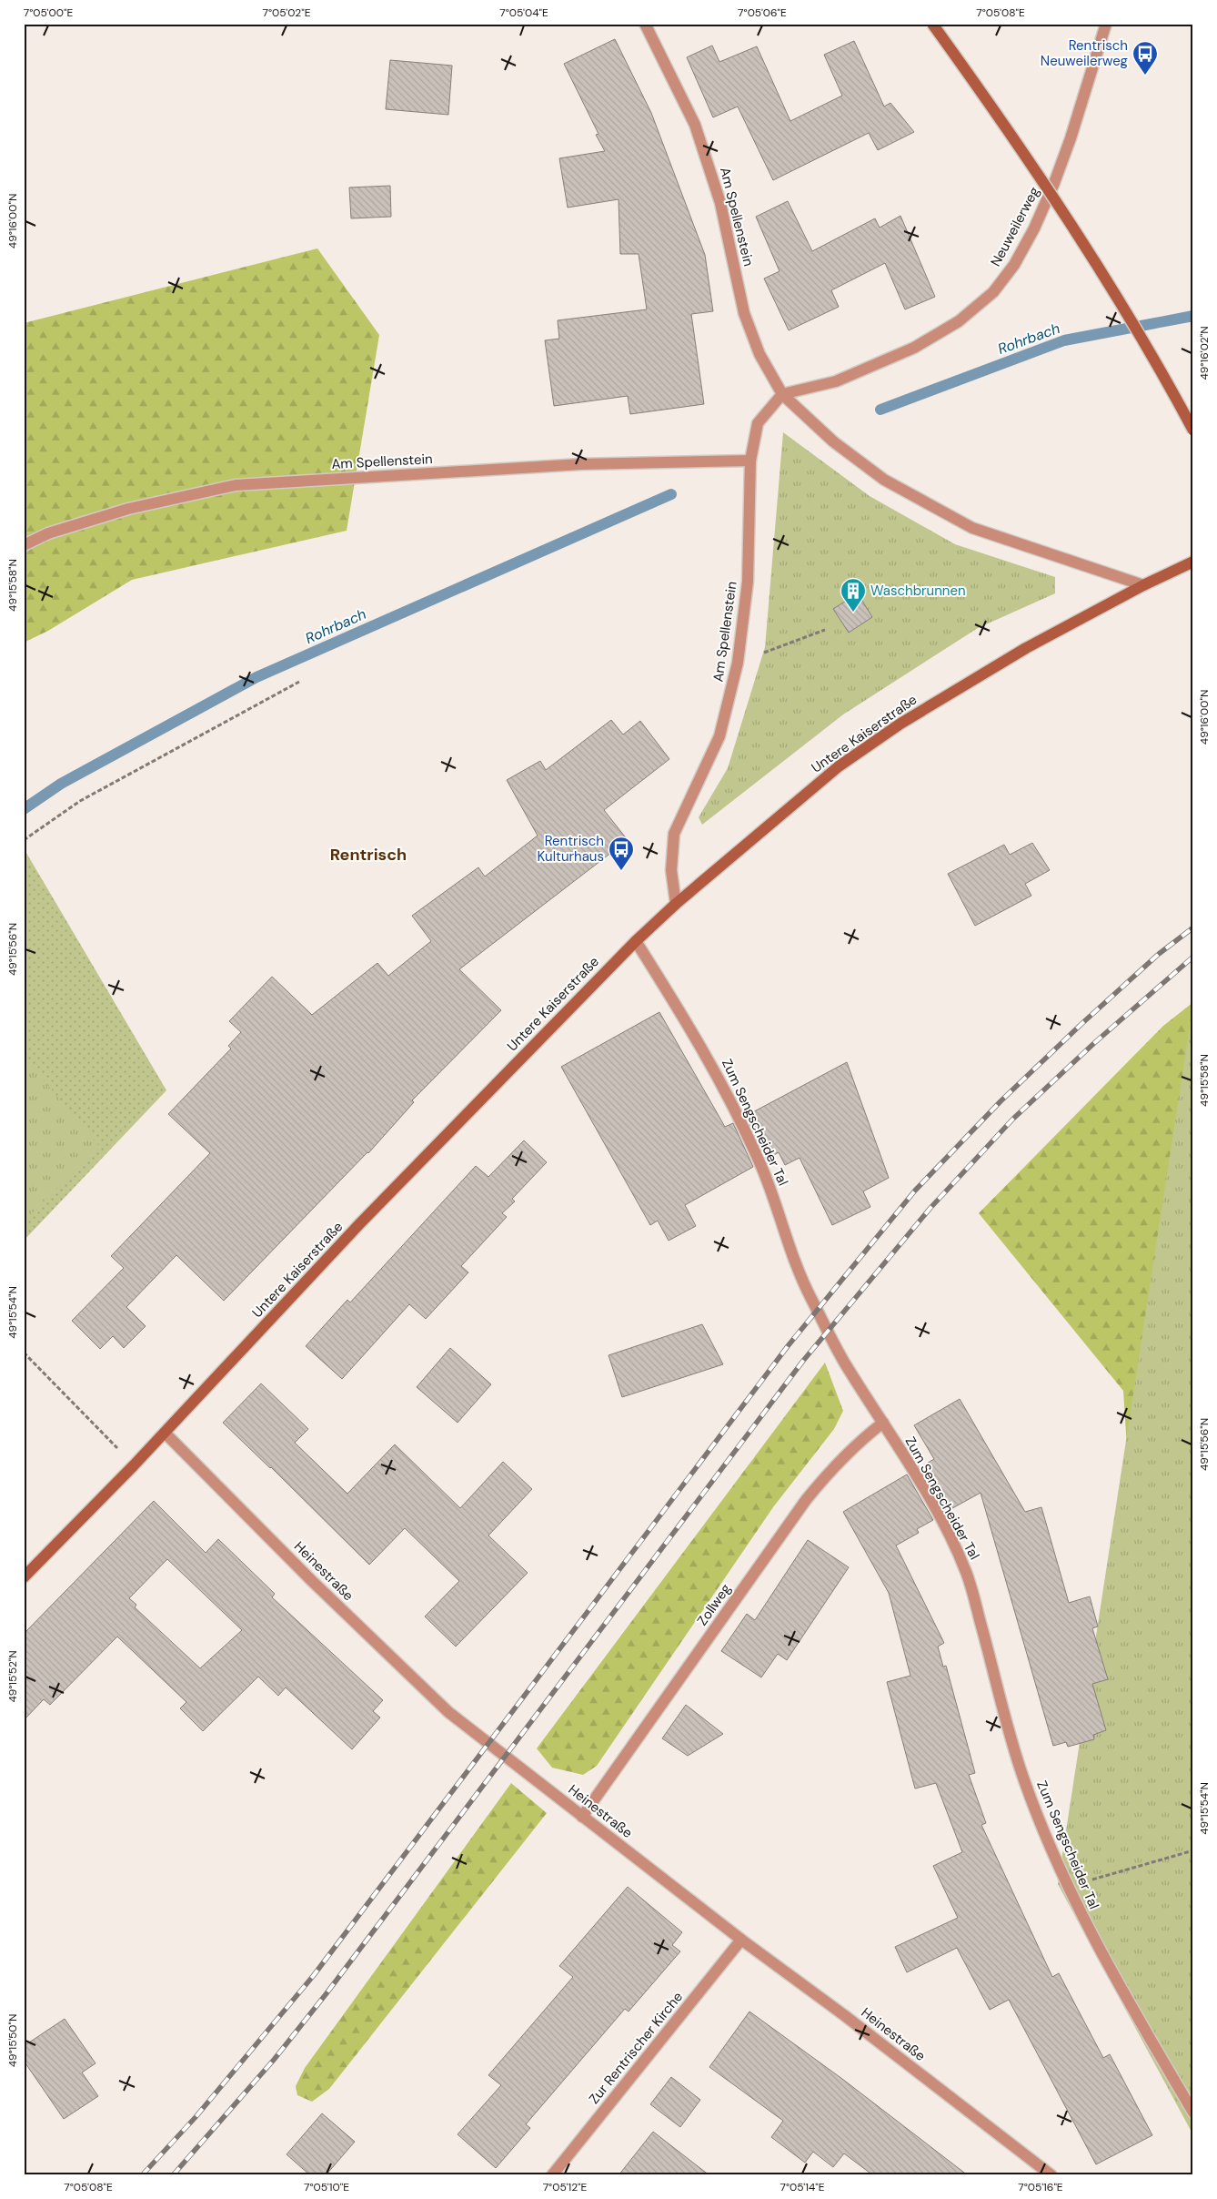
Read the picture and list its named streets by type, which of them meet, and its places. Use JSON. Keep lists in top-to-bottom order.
{
  "streets": {
    "main road": ["Untere Kaiserstraße"],
    "street": [
      "Am Spellenstein",
      "Neuweilerweg",
      "Zum Sengscheider Tal",
      "Heinestraße",
      "Zollweg",
      "Zur Rentrischer Kirche"
    ]
  },
  "crossings": [
    ["Am Spellenstein", "Neuweilerweg"],
    ["Am Spellenstein", "Untere Kaiserstraße"],
    ["Untere Kaiserstraße", "Zum Sengscheider Tal"],
    ["Untere Kaiserstraße", "Heinestraße"],
    ["Zum Sengscheider Tal", "Zollweg"],
    ["Heinestraße", "Zollweg"],
    ["Heinestraße", "Zur Rentrischer Kirche"]
  ],
  "districts": ["Rentrisch"],
  "water": ["Rohrbach"],
  "places": {
    "bus stop": ["Rentrisch Neuweilerweg", "Rentrisch Kulturhaus"],
    "building": ["Waschbrunnen"]
  },
  "coordinates": [
    "7°05'00\"E",
    "7°05'02\"E",
    "7°05'04\"E",
    "7°05'06\"E",
    "7°05'08\"E",
    "49°16'00\"N",
    "49°16'02\"N",
    "49°15'58\"N",
    "49°15'56\"N",
    "49°15'54\"N",
    "49°15'52\"N",
    "49°15'50\"N",
    "7°05'10\"E",
    "7°05'12\"E",
    "7°05'14\"E",
    "7°05'16\"E"
  ]
}
